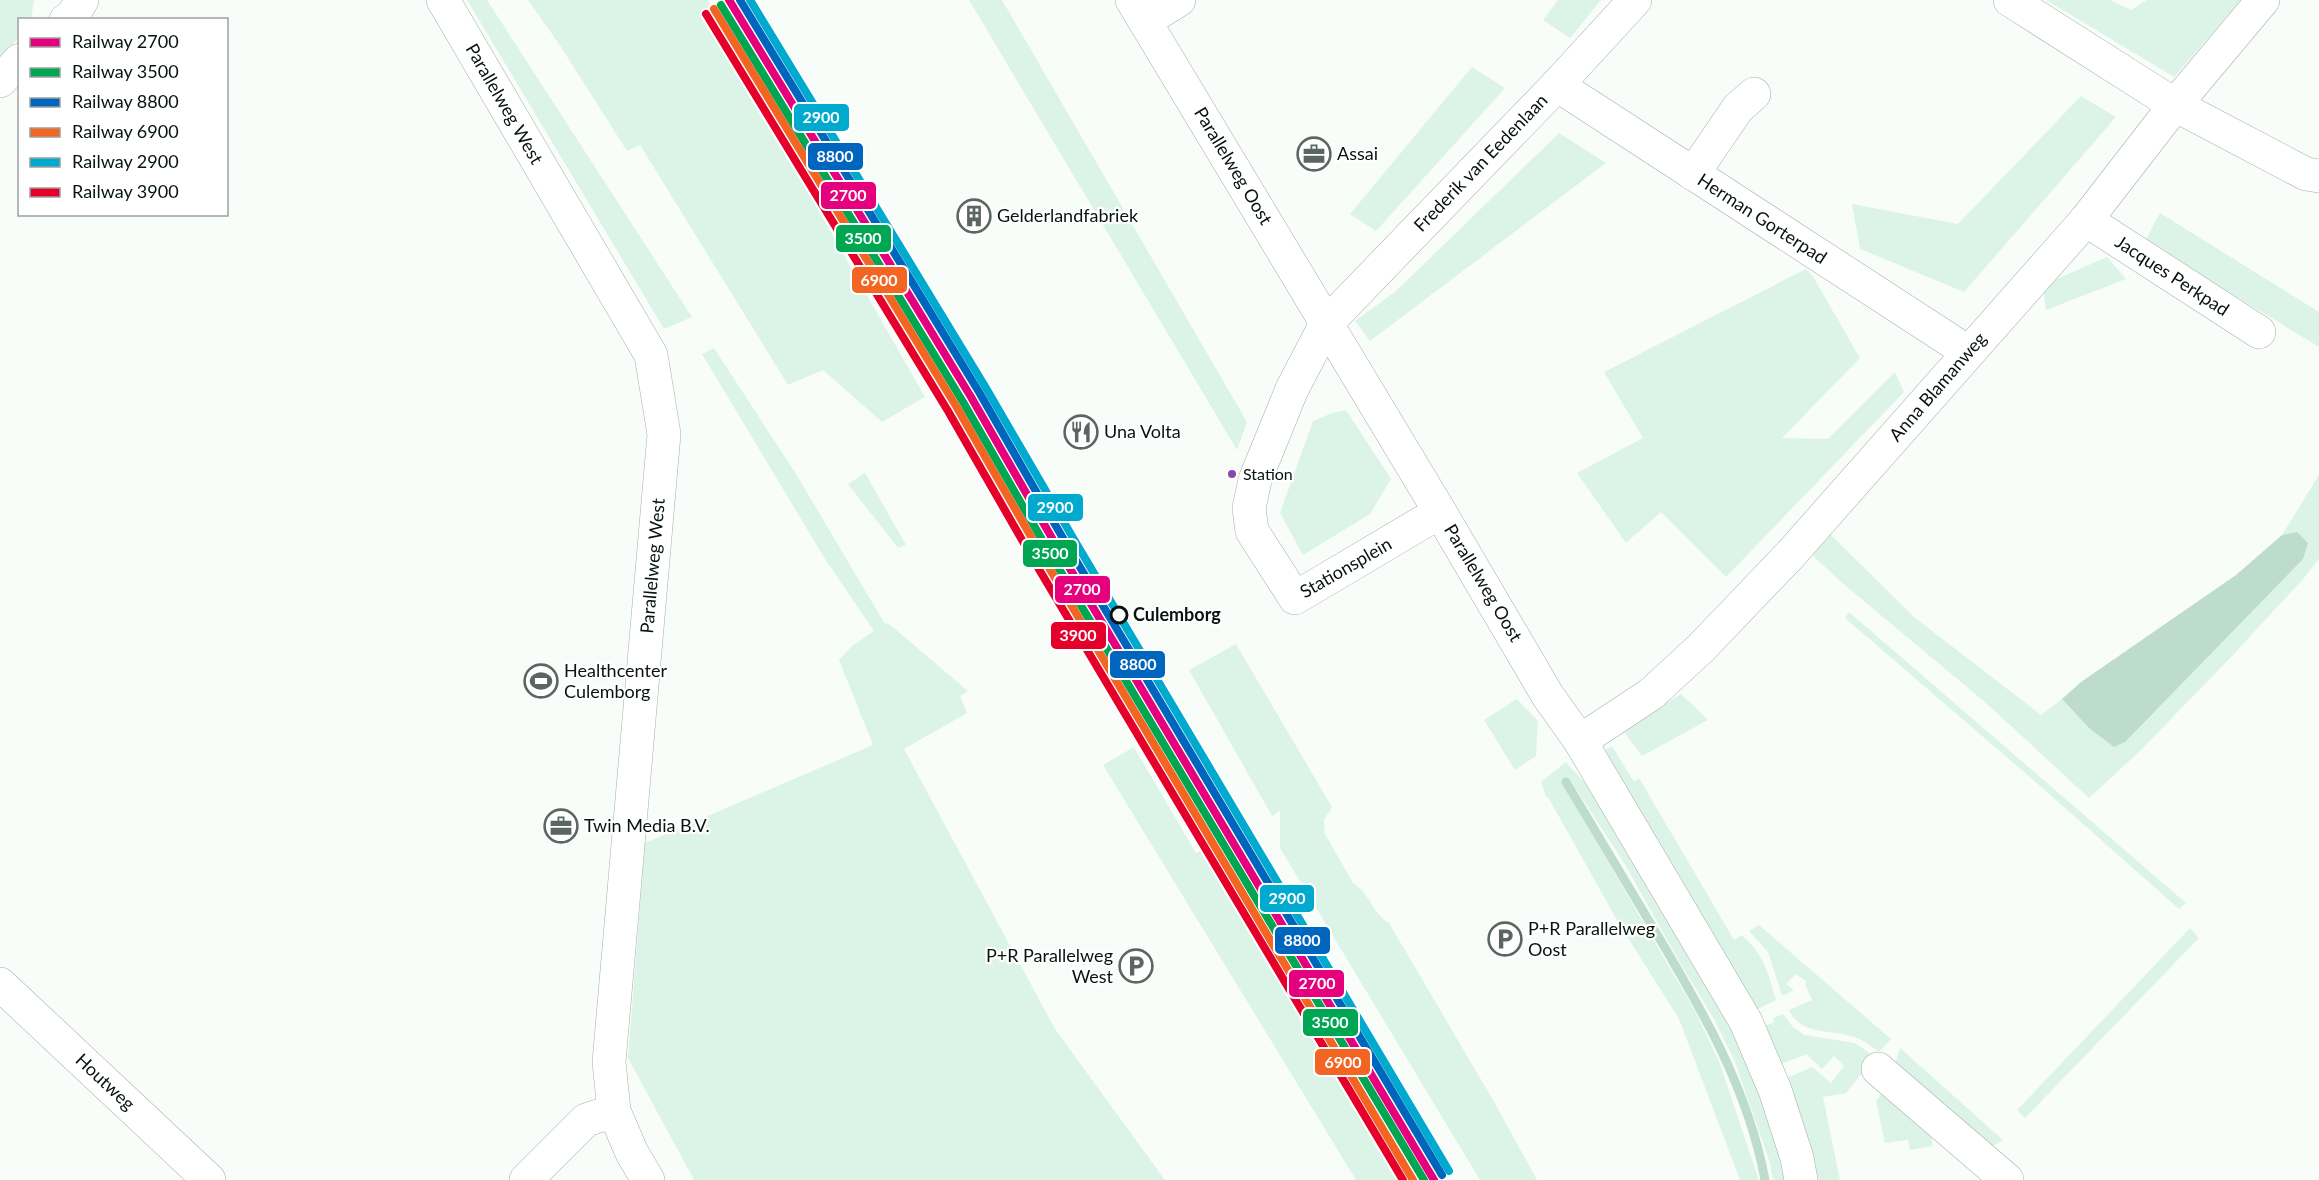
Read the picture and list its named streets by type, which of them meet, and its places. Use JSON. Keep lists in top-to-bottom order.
{
  "streets": {
    "street": [
      "Parallelweg West",
      "Frederik van Eedenlaan",
      "Parallelweg Oost",
      "Herman Gorterpad",
      "Jacques Perkpad",
      "Anna Blamanweg",
      "Stationsplein",
      "Houtweg"
    ]
  },
  "crossings": [
    ["Frederik van Eedenlaan", "Parallelweg Oost"],
    ["Frederik van Eedenlaan", "Herman Gorterpad"],
    ["Frederik van Eedenlaan", "Stationsplein"],
    ["Parallelweg Oost", "Anna Blamanweg"],
    ["Parallelweg Oost", "Stationsplein"],
    ["Herman Gorterpad", "Anna Blamanweg"],
    ["Jacques Perkpad", "Anna Blamanweg"]
  ],
  "places": {
    "office": ["Assai", "Twin Media B.V."],
    "building": ["Gelderlandfabriek"],
    "restaurant": ["Una Volta"],
    "other": ["Station", "Culemborg"],
    "sports": ["Healthcenter Culemborg"],
    "parking": ["P+R Parallelweg Oost", "P+R Parallelweg West"]
  },
  "lines": [
    "rail line 2700",
    "rail line 8800",
    "rail line 2900",
    "rail line 3500",
    "rail line 6900",
    "rail line 3900"
  ],
  "legend": [
    "Railway 2700",
    "Railway 3500",
    "Railway 8800",
    "Railway 6900",
    "Railway 2900",
    "Railway 3900"
  ]
}
